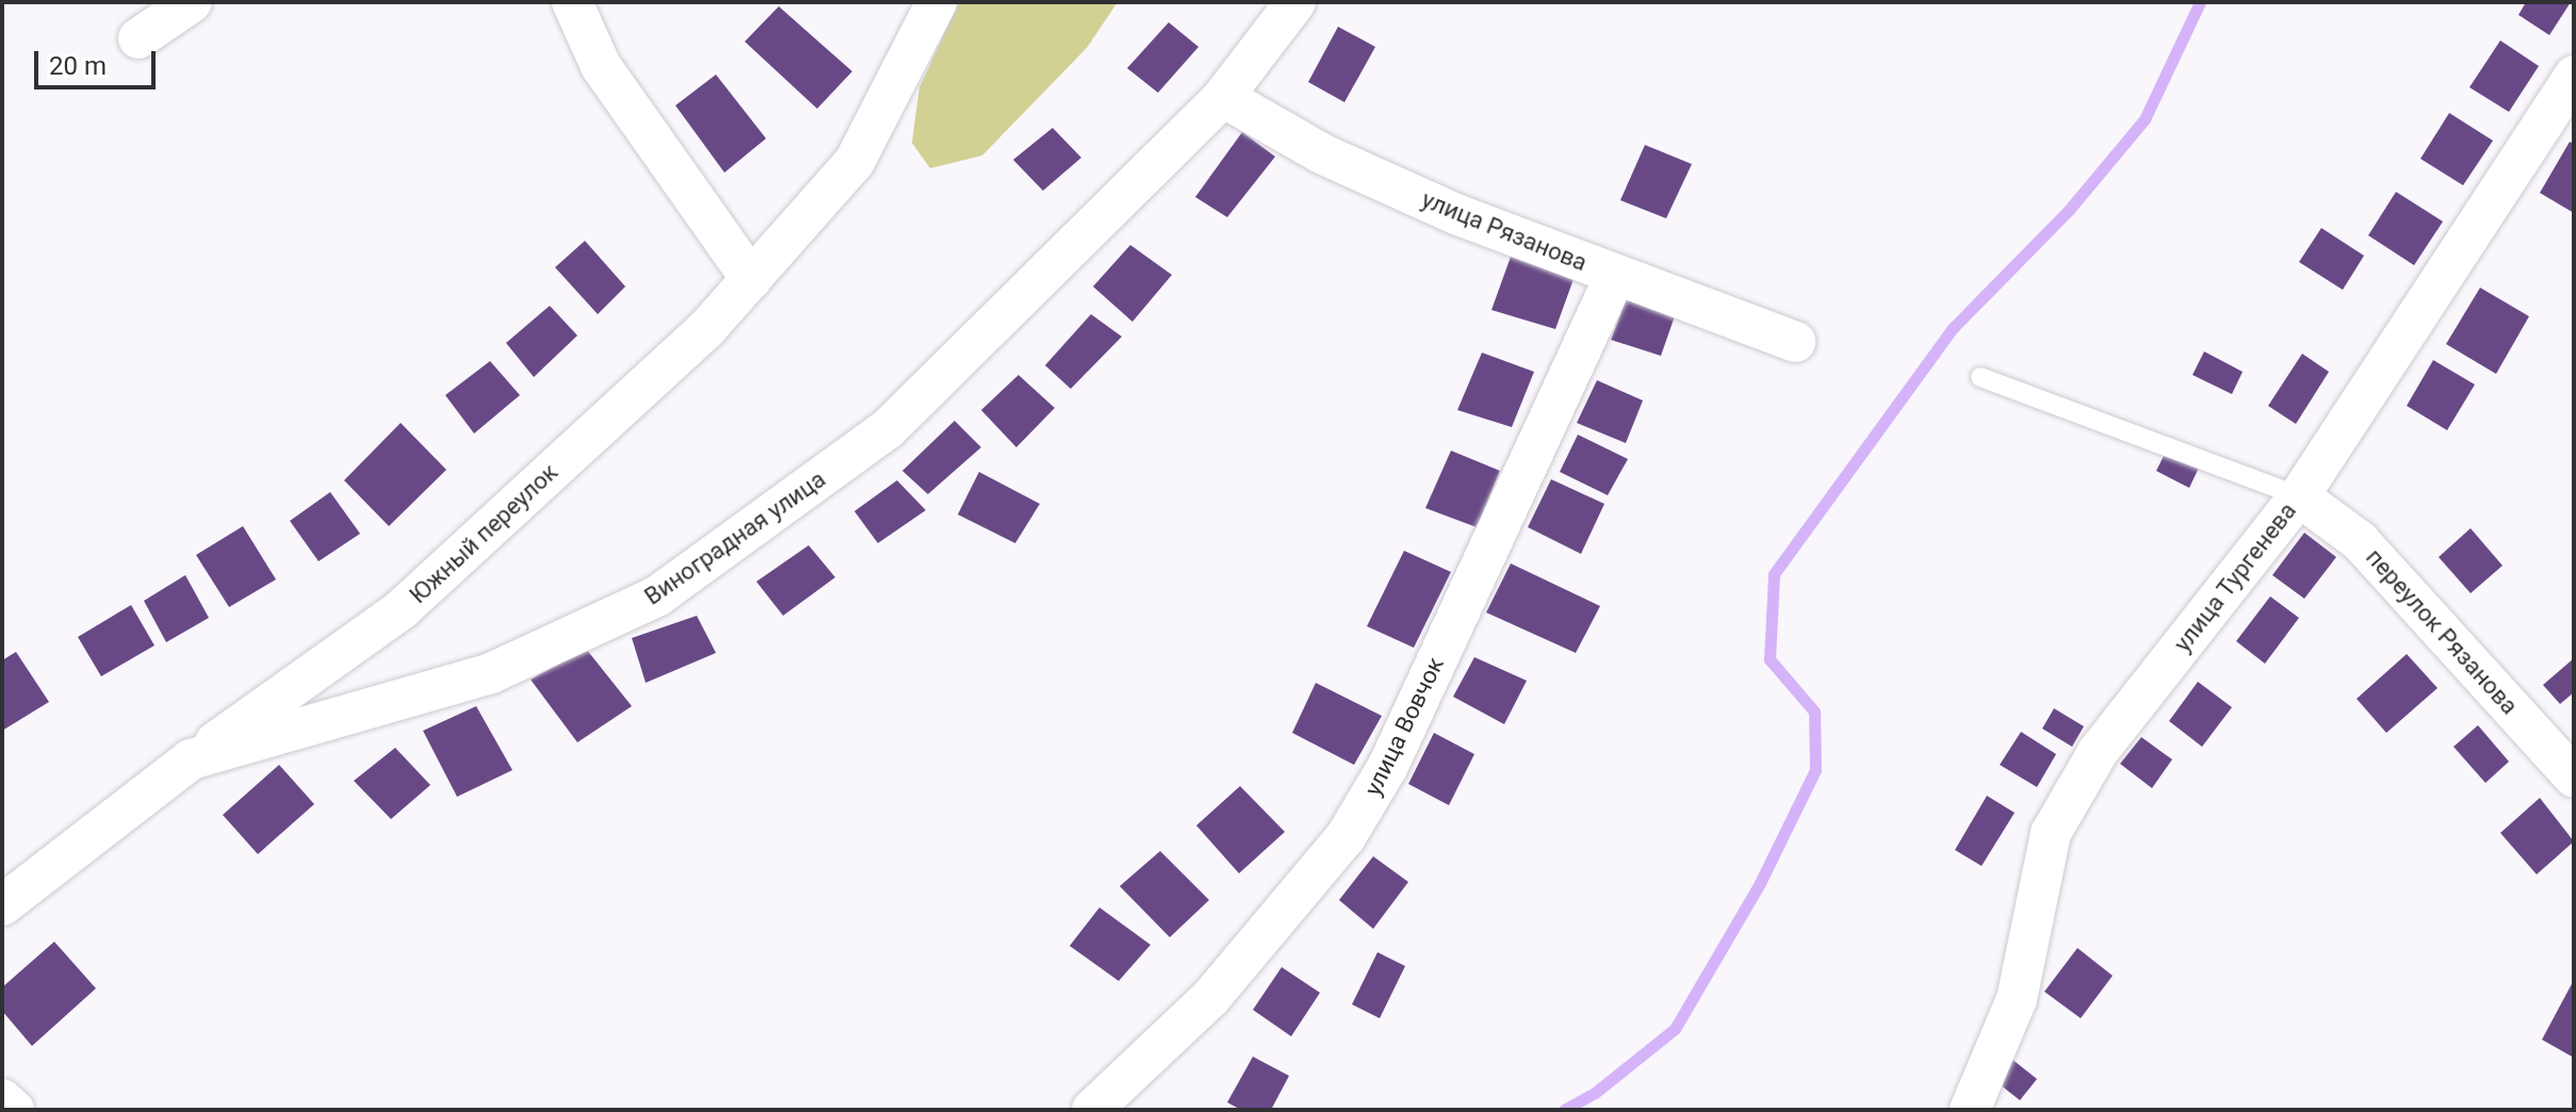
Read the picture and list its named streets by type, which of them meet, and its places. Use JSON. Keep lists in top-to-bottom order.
{
  "streets": {
    "street": [
      "улица Рязанова",
      "Южный переулок",
      "Виноградная улица",
      "улица Тургенева",
      "переулок Рязанова",
      "улица Вовчок"
    ]
  },
  "crossings": [
    ["улица Рязанова", "Виноградная улица"],
    ["улица Рязанова", "улица Вовчок"],
    ["Южный переулок", "Виноградная улица"],
    ["улица Тургенева", "переулок Рязанова"]
  ],
  "scale_bar": "20 m"
}
